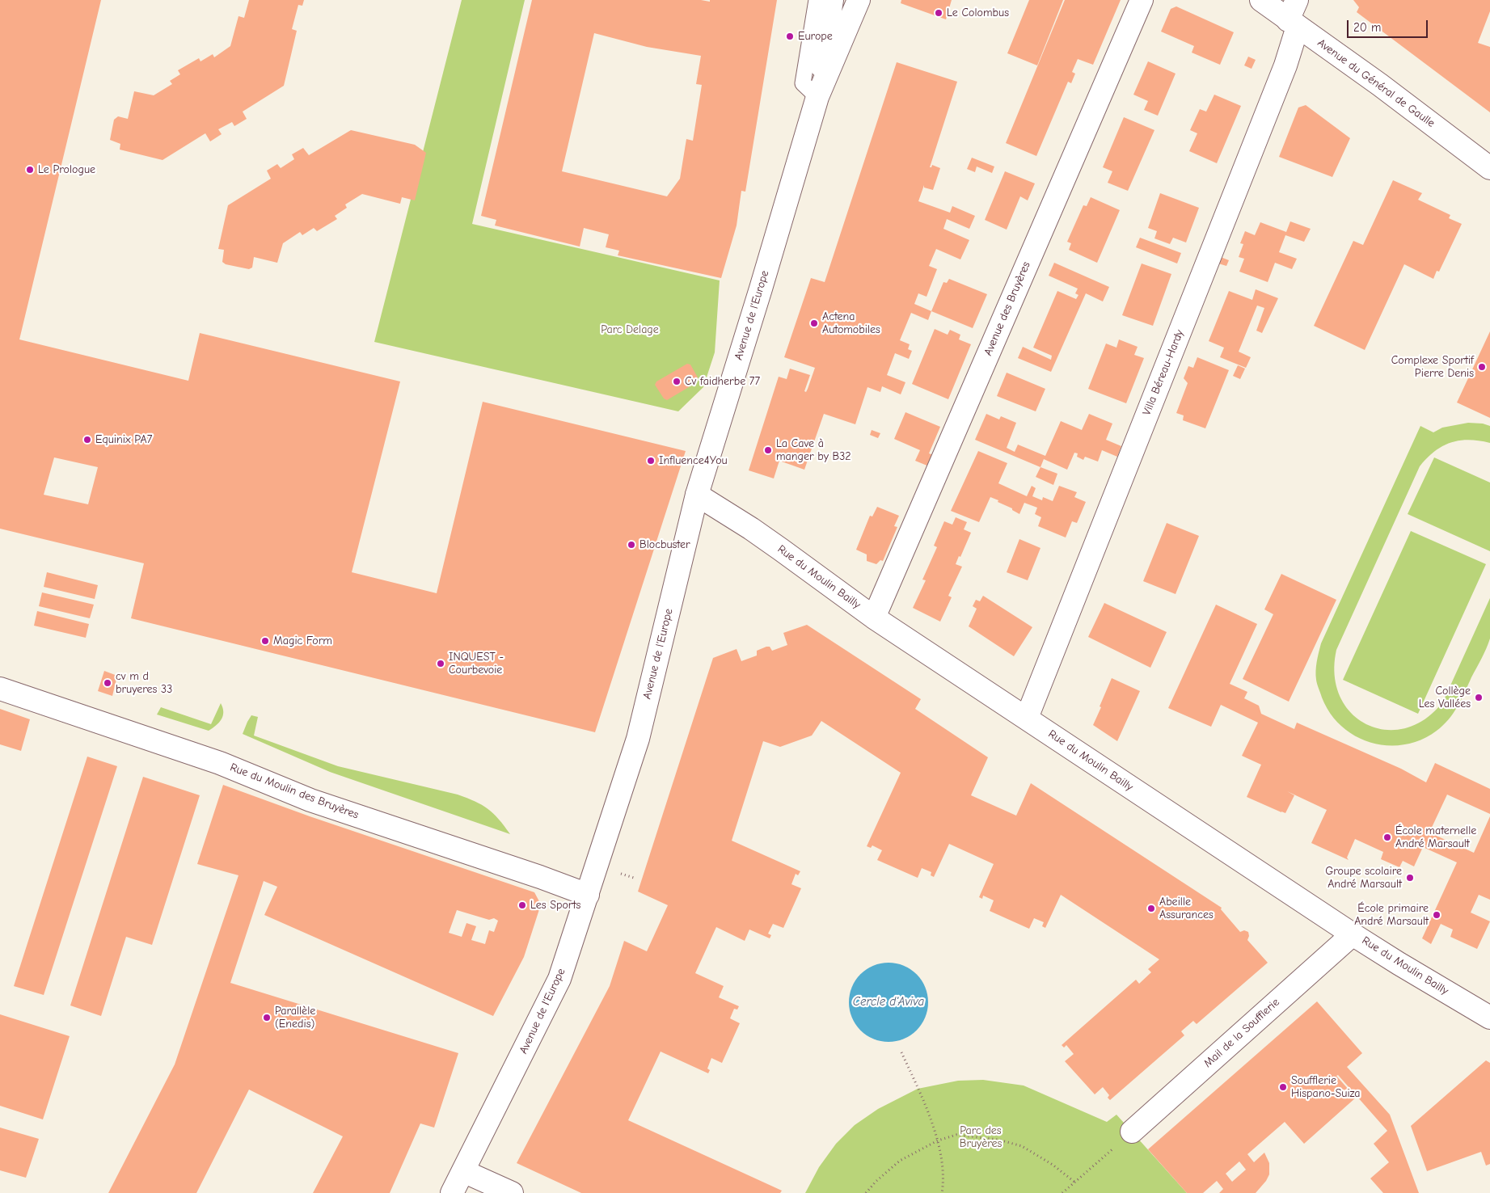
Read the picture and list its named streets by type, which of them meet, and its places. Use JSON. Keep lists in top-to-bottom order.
{
  "streets": {
    "street": [
      "Avenue du Général de Gaulle",
      "Avenue des Bruyères",
      "Avenue de l'Europe",
      "Villa Béreau-Hardy",
      "Rue du Moulin Bailly",
      "Rue du Moulin des Bruyères",
      "Mail de la Soufflerie"
    ]
  },
  "crossings": [
    ["Avenue du Général de Gaulle", "Villa Béreau-Hardy"],
    ["Avenue des Bruyères", "Rue du Moulin Bailly"],
    ["Avenue de l'Europe", "Rue du Moulin Bailly"],
    ["Avenue de l'Europe", "Rue du Moulin des Bruyères"],
    ["Villa Béreau-Hardy", "Rue du Moulin Bailly"],
    ["Rue du Moulin Bailly", "Mail de la Soufflerie"]
  ],
  "water": ["Cercle d'Aviva"],
  "parks": ["Parc Delage", "Parc des Bruyères"],
  "places": [
    "Le Colombus",
    "Europe",
    "Le Prologue",
    "Actena Automobiles",
    "Complexe Sportif Pierre Denis",
    "Cv faidherbe 77",
    "Equinix PA7",
    "La Cave à manger by B32",
    "Influence4You",
    "Blocbuster",
    "Magic Form",
    "INQUEST - Courbevoie",
    "cv m d bruyeres 33",
    "Collège Les Vallées",
    "École maternelle André Marsault",
    "Groupe scolaire André Marsault",
    "Les Sports",
    "Abeille Assurances",
    "École primaire André Marsault",
    "Parallèle (Enedis)",
    "Soufflerie Hispano-Suiza"
  ],
  "scale_bar": "20 m"
}
